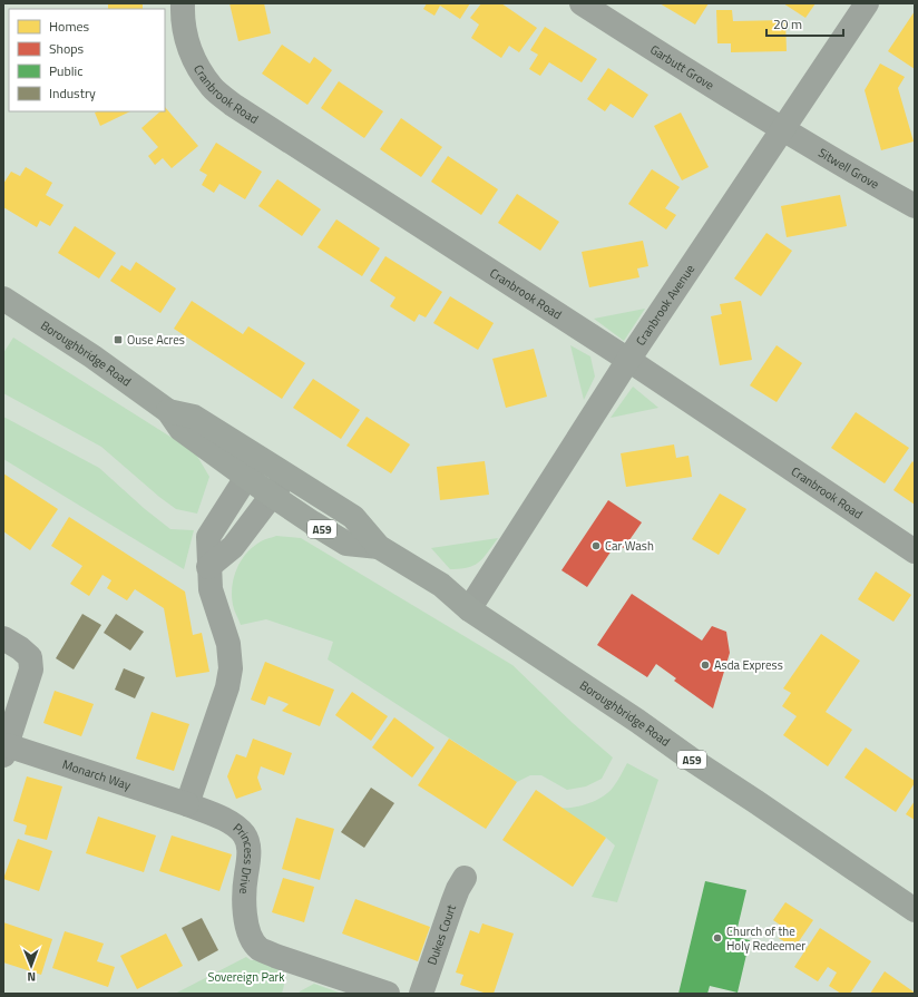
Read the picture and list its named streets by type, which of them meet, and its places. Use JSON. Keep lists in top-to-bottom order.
{
  "streets": {
    "main road": ["Boroughbridge Road", "A59"],
    "street": [
      "Garbutt Grove",
      "Cranbrook Road",
      "Sitwell Grove",
      "Cranbrook Avenue",
      "Monarch Way",
      "Princess Drive",
      "Dukes Court"
    ]
  },
  "crossings": [
    ["Garbutt Grove", "Sitwell Grove"],
    ["Garbutt Grove", "Cranbrook Avenue"],
    ["Cranbrook Road", "Cranbrook Avenue"],
    ["Sitwell Grove", "Cranbrook Avenue"],
    ["Cranbrook Avenue", "Boroughbridge Road"],
    ["Monarch Way", "Princess Drive"]
  ],
  "parks": ["Sovereign Park"],
  "places": {
    "transit": ["Ouse Acres"],
    "other": ["Car Wash", "Asda Express", "Church of the Holy Redeemer"]
  },
  "legend": [
    "Homes",
    "Shops",
    "Public",
    "Industry"
  ],
  "scale_bar": "20 m",
  "north": "bottom"
}
